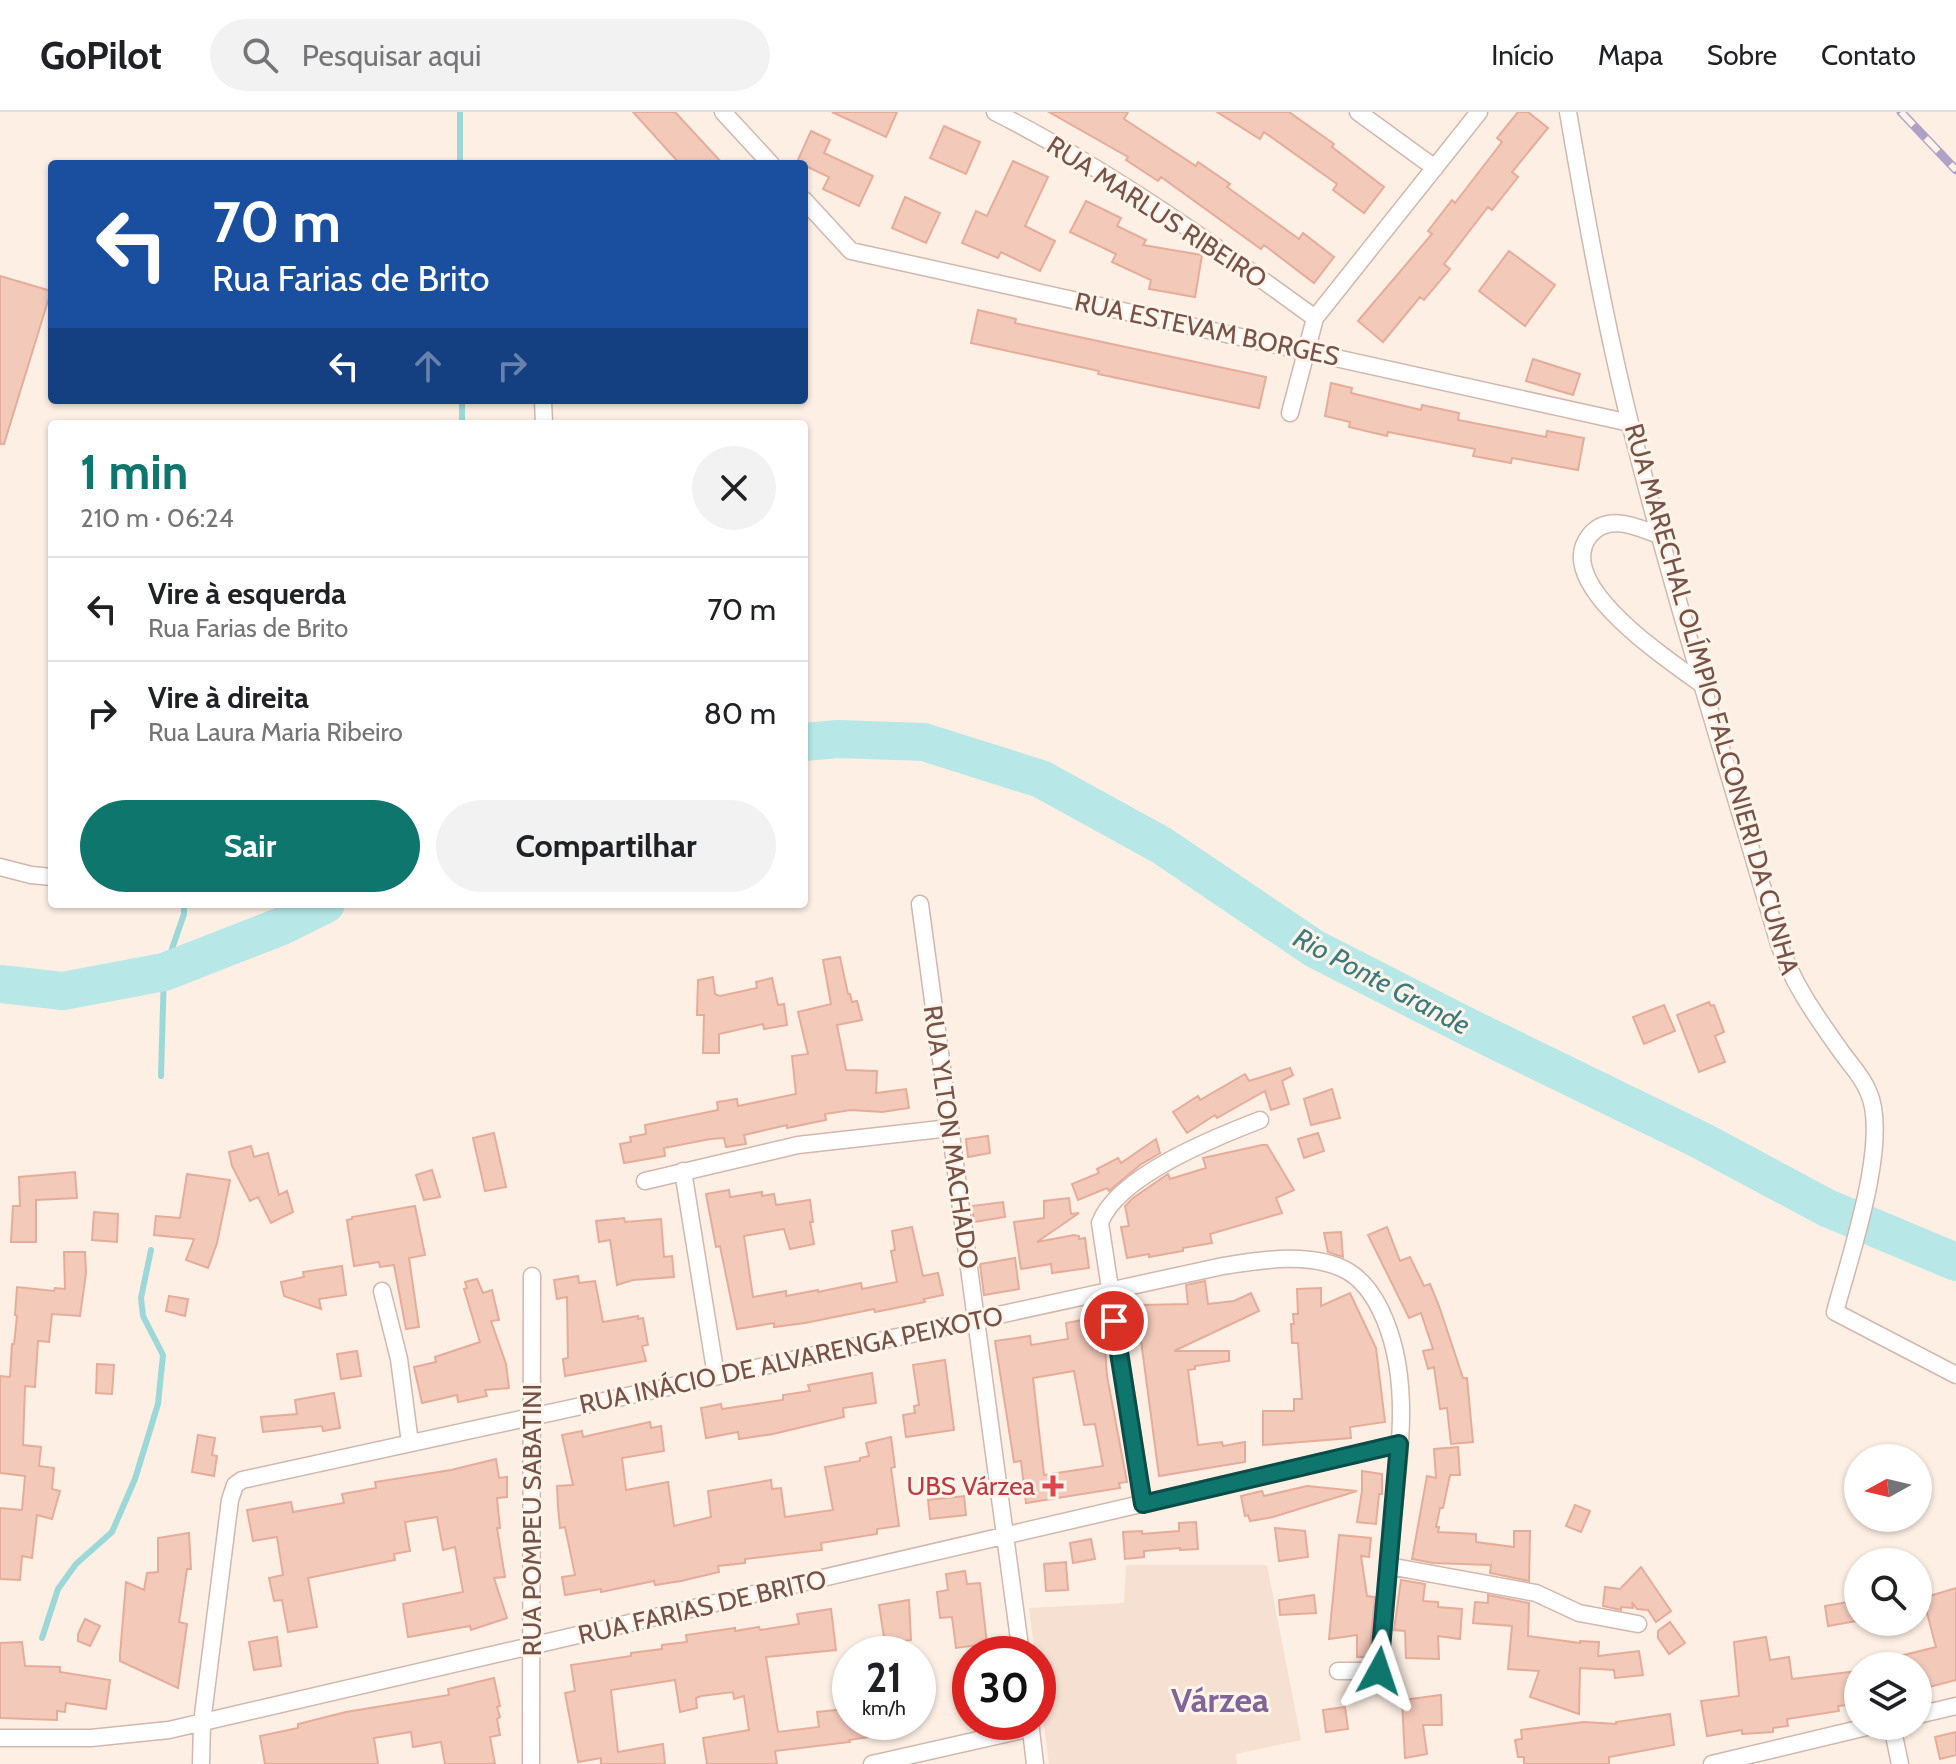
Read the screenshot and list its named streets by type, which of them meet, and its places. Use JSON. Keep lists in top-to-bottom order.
{
  "streets": {
    "street": [
      "RUA MARLUS RIBEIRO",
      "RUA ESTEVAM BORGES",
      "RUA MARECHAL OLÍMPIO FALCONIERI DA CUNHA",
      "RUA YLTON MACHADO",
      "RUA INÁCIO DE ALVARENGA PEIXOTO",
      "RUA POMPEU SABATINI",
      "RUA FARIAS DE BRITO"
    ]
  },
  "crossings": [
    ["RUA ESTEVAM BORGES", "RUA MARECHAL OLÍMPIO FALCONIERI DA CUNHA"],
    ["RUA YLTON MACHADO", "RUA INÁCIO DE ALVARENGA PEIXOTO"],
    ["RUA YLTON MACHADO", "RUA FARIAS DE BRITO"],
    ["RUA INÁCIO DE ALVARENGA PEIXOTO", "RUA POMPEU SABATINI"],
    ["RUA INÁCIO DE ALVARENGA PEIXOTO", "RUA FARIAS DE BRITO"],
    ["RUA POMPEU SABATINI", "RUA FARIAS DE BRITO"]
  ],
  "districts": ["Várzea"],
  "water": ["Rio Ponte Grande"],
  "places": {
    "health": ["UBS Várzea"]
  },
  "north": "left",
  "page": {
    "header": "GoPilot",
    "search": "Pesquisar aqui",
    "nav": [
      "Início",
      "Mapa",
      "Sobre",
      "Contato"
    ],
    "turn": ["70 m", "Rua Farias de Brito"],
    "heading": ["1 min", "210 m · 06:24"],
    "list": [
      {
        "name": "Vire à esquerda",
        "note": "Rua Farias de Brito",
        "value": "70 m"
      },
      {
        "name": "Vire à direita",
        "note": "Rua Laura Maria Ribeiro",
        "value": "80 m"
      }
    ],
    "buttons": ["Sair", "Compartilhar"],
    "speed": "21 km/h",
    "limit": "30"
  }
}
